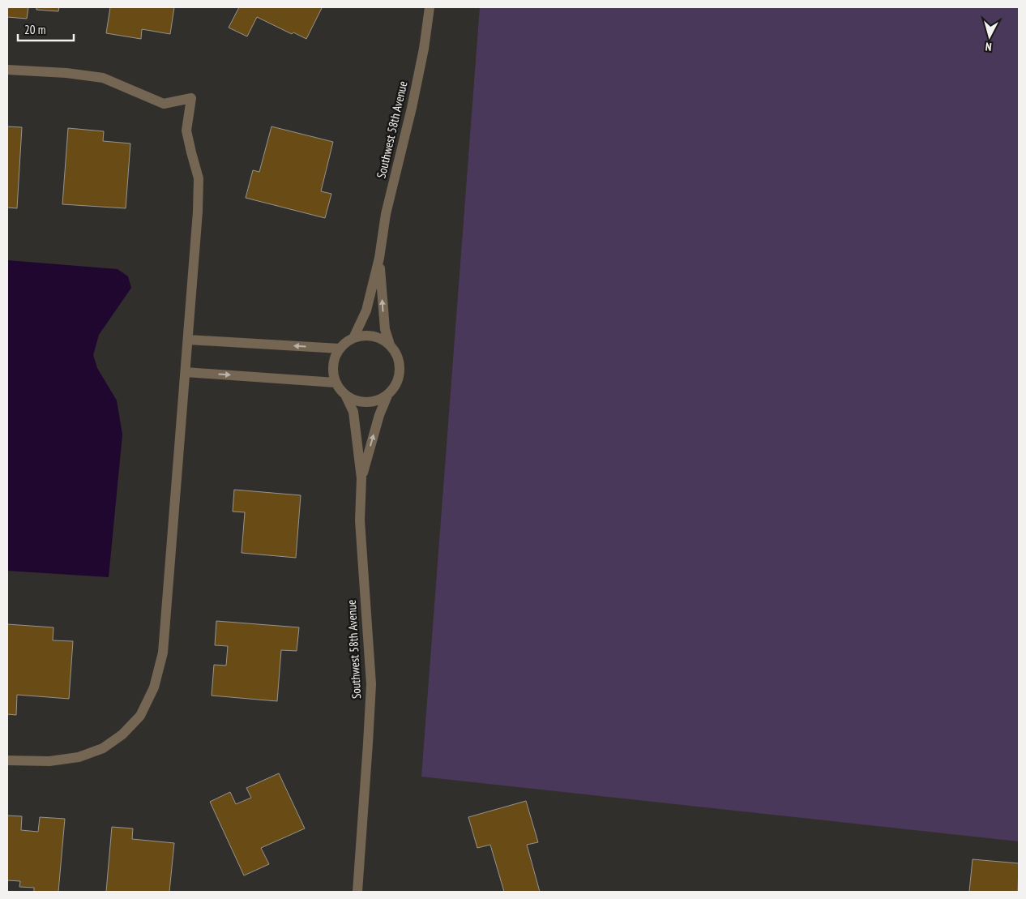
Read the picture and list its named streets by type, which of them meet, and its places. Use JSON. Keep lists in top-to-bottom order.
{
  "streets": {
    "street": ["Southwest 58th Avenue"]
  },
  "scale_bar": "20 m",
  "north": "bottom"
}
